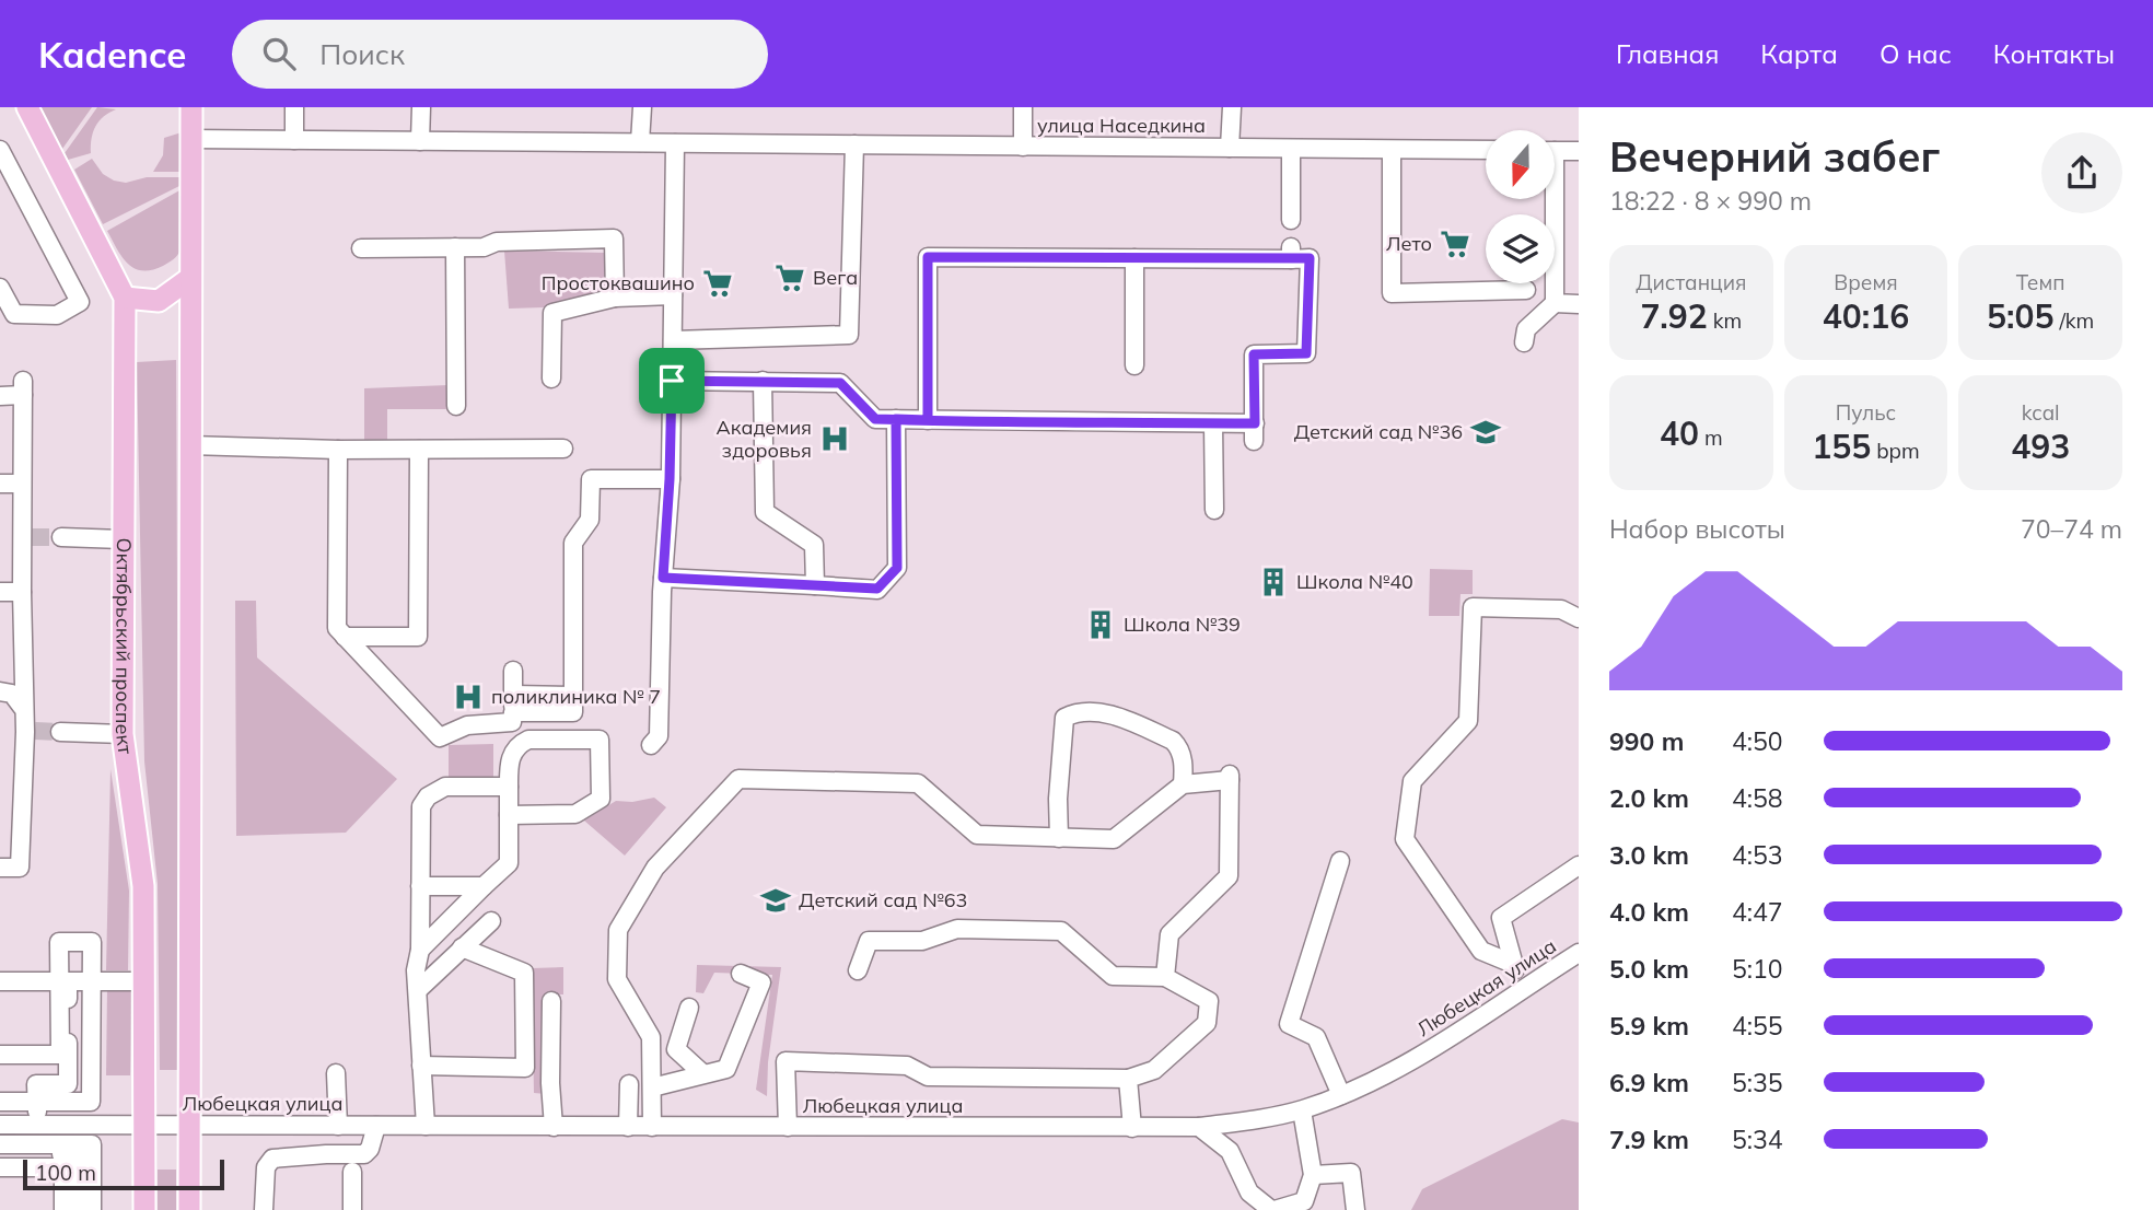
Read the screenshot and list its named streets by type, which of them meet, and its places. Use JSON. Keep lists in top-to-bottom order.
{
  "streets": {
    "main road": ["Октябрьский проспект"],
    "street": ["улица Наседкина", "Любецкая улица"]
  },
  "crossings": [
    ["Октябрьский проспект", "Любецкая улица"]
  ],
  "places": {
    "supermarket": ["Лето", "Вега", "Простоквашино"],
    "school or university": ["Детский сад №36", "Детский сад №63"],
    "hospital": ["Академия здоровья", "поликлиника № 7"],
    "building": ["Школа №40", "Школа №39"]
  },
  "scale_bar": "100 m",
  "north": "bottom",
  "page": {
    "header": "Kadence",
    "search": "Поиск",
    "nav": [
      "Главная",
      "Карта",
      "О нас",
      "Контакты"
    ],
    "heading": ["Вечерний забег", "18:22 · 8 × 990 m"],
    "stats": [
      ["Дистанция", "7.92 km"],
      ["Время", "40:16"],
      ["Темп", "5:05 /km"],
      ["40 m"],
      ["Пульс", "155 bpm"],
      ["kcal", "493"]
    ],
    "chart": ["Набор высоты", "70–74 m"],
    "list": [
      {
        "name": "990 m",
        "note": "4:50"
      },
      {
        "name": "2.0 km",
        "note": "4:58"
      },
      {
        "name": "3.0 km",
        "note": "4:53"
      },
      {
        "name": "4.0 km",
        "note": "4:47"
      },
      {
        "name": "5.0 km",
        "note": "5:10"
      },
      {
        "name": "5.9 km",
        "note": "4:55"
      },
      {
        "name": "6.9 km",
        "note": "5:35"
      },
      {
        "name": "7.9 km",
        "note": "5:34"
      }
    ],
    "scale": "100 m"
  }
}
